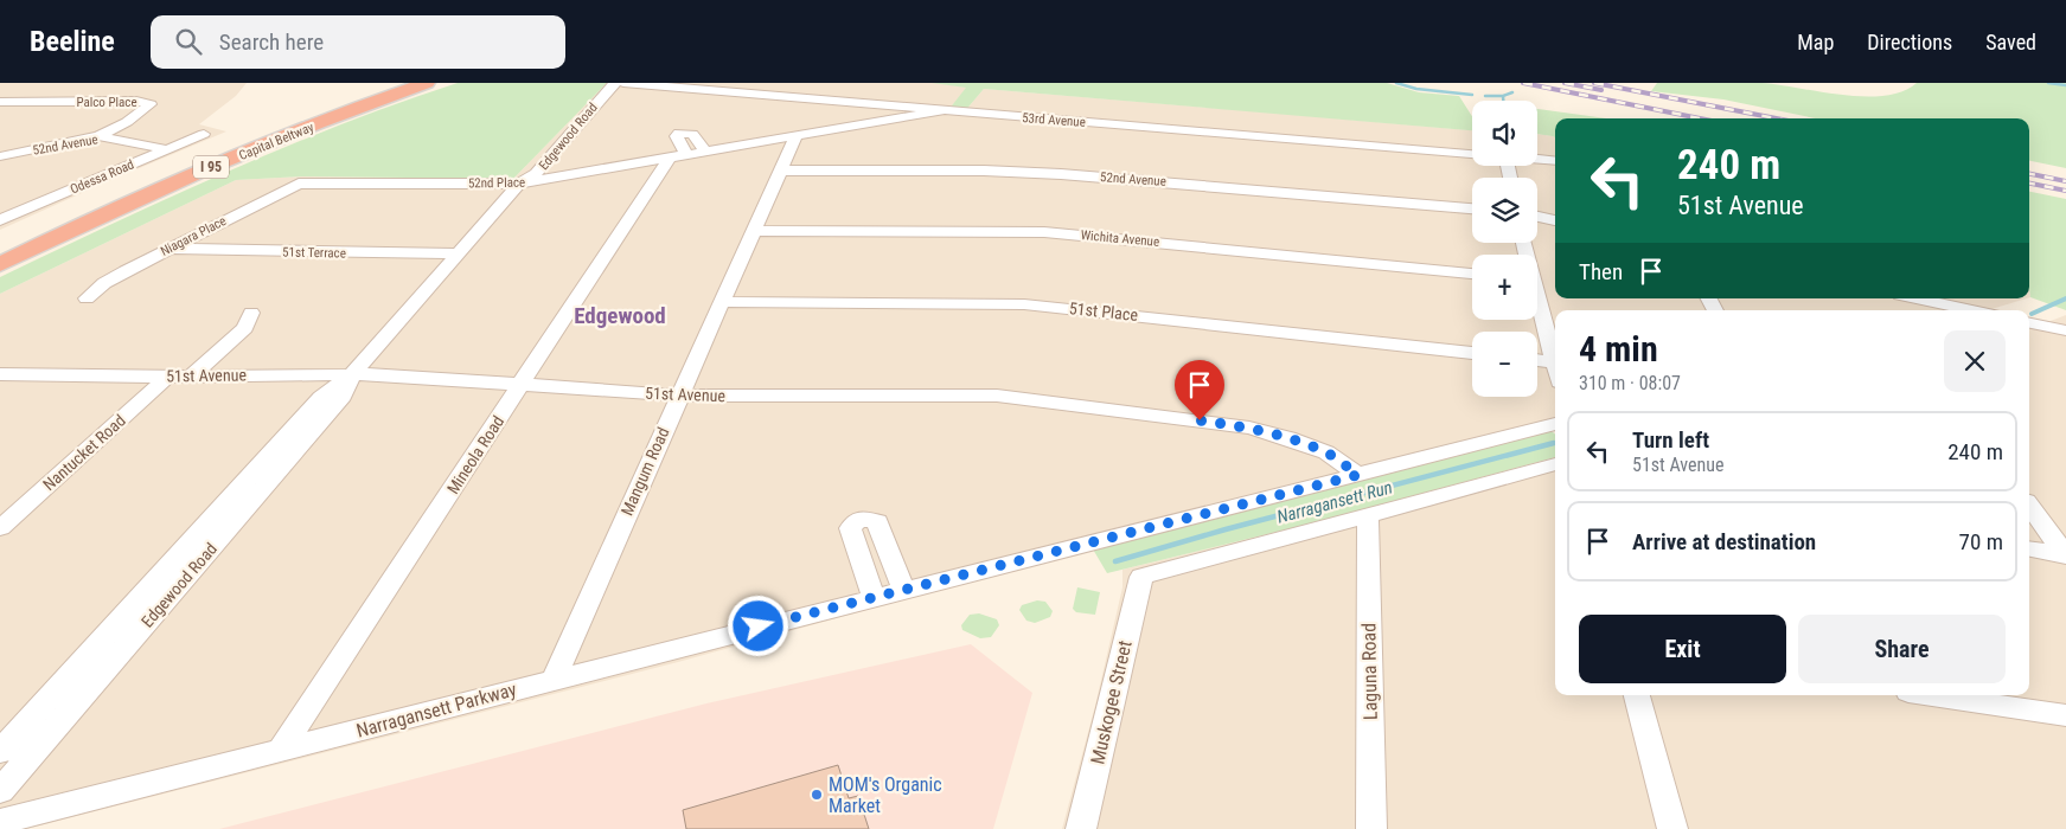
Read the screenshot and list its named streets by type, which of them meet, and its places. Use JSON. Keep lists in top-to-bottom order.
{
  "streets": {
    "highway": ["Capital Beltway", "I 95"],
    "street": [
      "Palco Place",
      "53rd Avenue",
      "Edgewood Road",
      "52nd Avenue",
      "Odessa Road",
      "52nd Place",
      "Niagara Place",
      "Wichita Avenue",
      "51st Terrace",
      "51st Place",
      "51st Avenue",
      "Nantucket Road",
      "Mineola Road",
      "Mangum Road",
      "Laguna Road",
      "Muskogee Street",
      "Narragansett Parkway"
    ]
  },
  "crossings": [
    ["Palco Place", "52nd Avenue"],
    ["53rd Avenue", "52nd Place"],
    ["Edgewood Road", "52nd Place"],
    ["Edgewood Road", "51st Terrace"],
    ["Edgewood Road", "51st Avenue"],
    ["52nd Avenue", "Odessa Road"],
    ["52nd Avenue", "Mangum Road"],
    ["52nd Place", "Niagara Place"],
    ["52nd Place", "Mineola Road"],
    ["52nd Place", "Mangum Road"],
    ["Niagara Place", "51st Terrace"],
    ["Wichita Avenue", "Mangum Road"],
    ["51st Place", "Mangum Road"],
    ["51st Avenue", "Nantucket Road"],
    ["51st Avenue", "Mineola Road"],
    ["51st Avenue", "Mangum Road"],
    ["51st Avenue", "Narragansett Parkway"],
    ["Mineola Road", "Narragansett Parkway"],
    ["Mangum Road", "Narragansett Parkway"],
    ["Laguna Road", "Muskogee Street"]
  ],
  "districts": ["Edgewood"],
  "water": ["Narragansett Run"],
  "places": ["MOM's Organic Market"],
  "page": {
    "header": "Beeline",
    "search": "Search here",
    "nav": ["Map", "Directions", "Saved"],
    "map_buttons": ["+", "−"],
    "turn": ["240 m", "51st Avenue"],
    "then": "Then",
    "heading": ["4 min", "310 m · 08:07"],
    "list": [
      {
        "name": "Turn left",
        "note": "51st Avenue",
        "value": "240 m"
      },
      {
        "name": "Arrive at destination",
        "value": "70 m"
      }
    ],
    "buttons": ["Exit", "Share"]
  }
}
